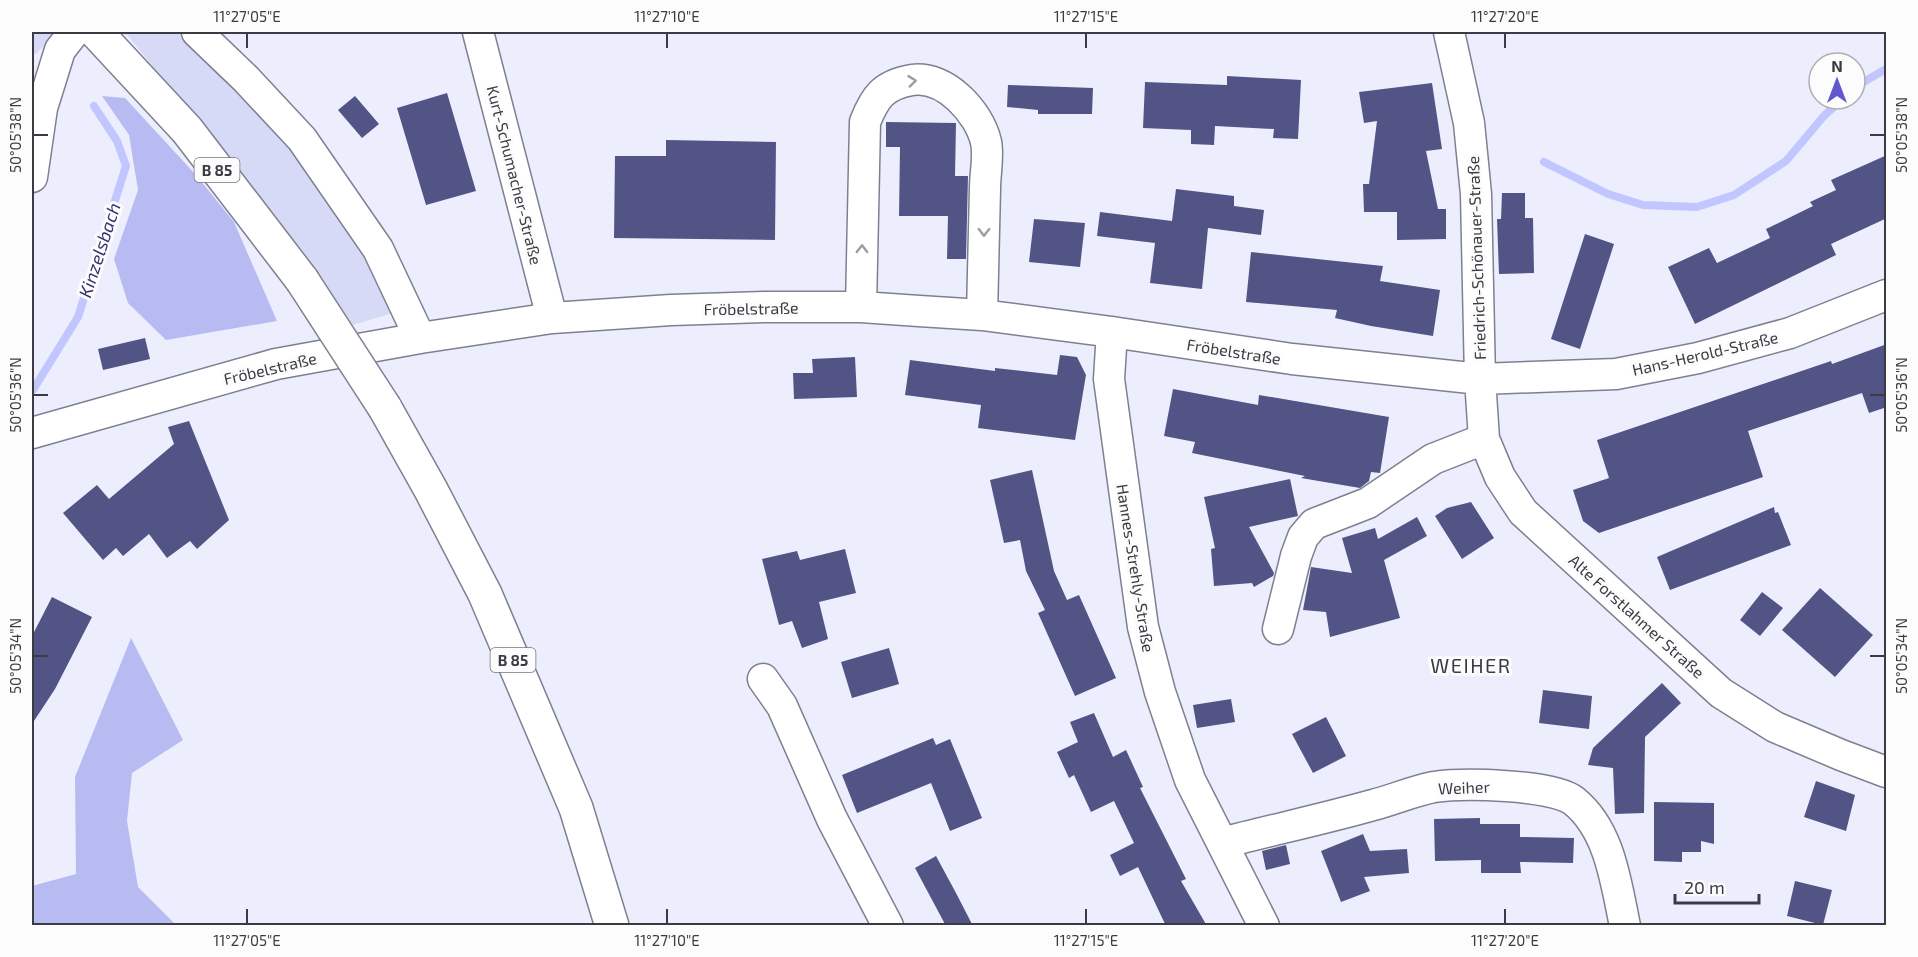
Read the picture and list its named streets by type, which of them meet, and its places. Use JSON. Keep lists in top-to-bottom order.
{
  "streets": {
    "main road": ["B 85"],
    "street": [
      "Kurt-Schumacher-Straße",
      "Friedrich-Schönauer-Straße",
      "Fröbelstraße",
      "Hans-Herold-Straße",
      "Hannes-Strehly-Straße",
      "Alte Forstlahmer Straße",
      "Weiher"
    ]
  },
  "crossings": [
    ["Kurt-Schumacher-Straße", "Fröbelstraße"],
    ["Friedrich-Schönauer-Straße", "Fröbelstraße"],
    ["Friedrich-Schönauer-Straße", "Hans-Herold-Straße"],
    ["Friedrich-Schönauer-Straße", "Alte Forstlahmer Straße"],
    ["Fröbelstraße", "Hans-Herold-Straße"],
    ["Fröbelstraße", "Hannes-Strehly-Straße"],
    ["Fröbelstraße", "Alte Forstlahmer Straße"],
    ["Hans-Herold-Straße", "Alte Forstlahmer Straße"],
    ["Hannes-Strehly-Straße", "Weiher"]
  ],
  "districts": ["WEIHER"],
  "water": ["Kinzelsbach"],
  "scale_bar": "20 m",
  "north": "top",
  "coordinates": [
    "11°27'05\"E",
    "11°27'10\"E",
    "11°27'15\"E",
    "11°27'20\"E",
    "50°05'38\"N",
    "50°05'36\"N",
    "50°05'34\"N"
  ]
}
